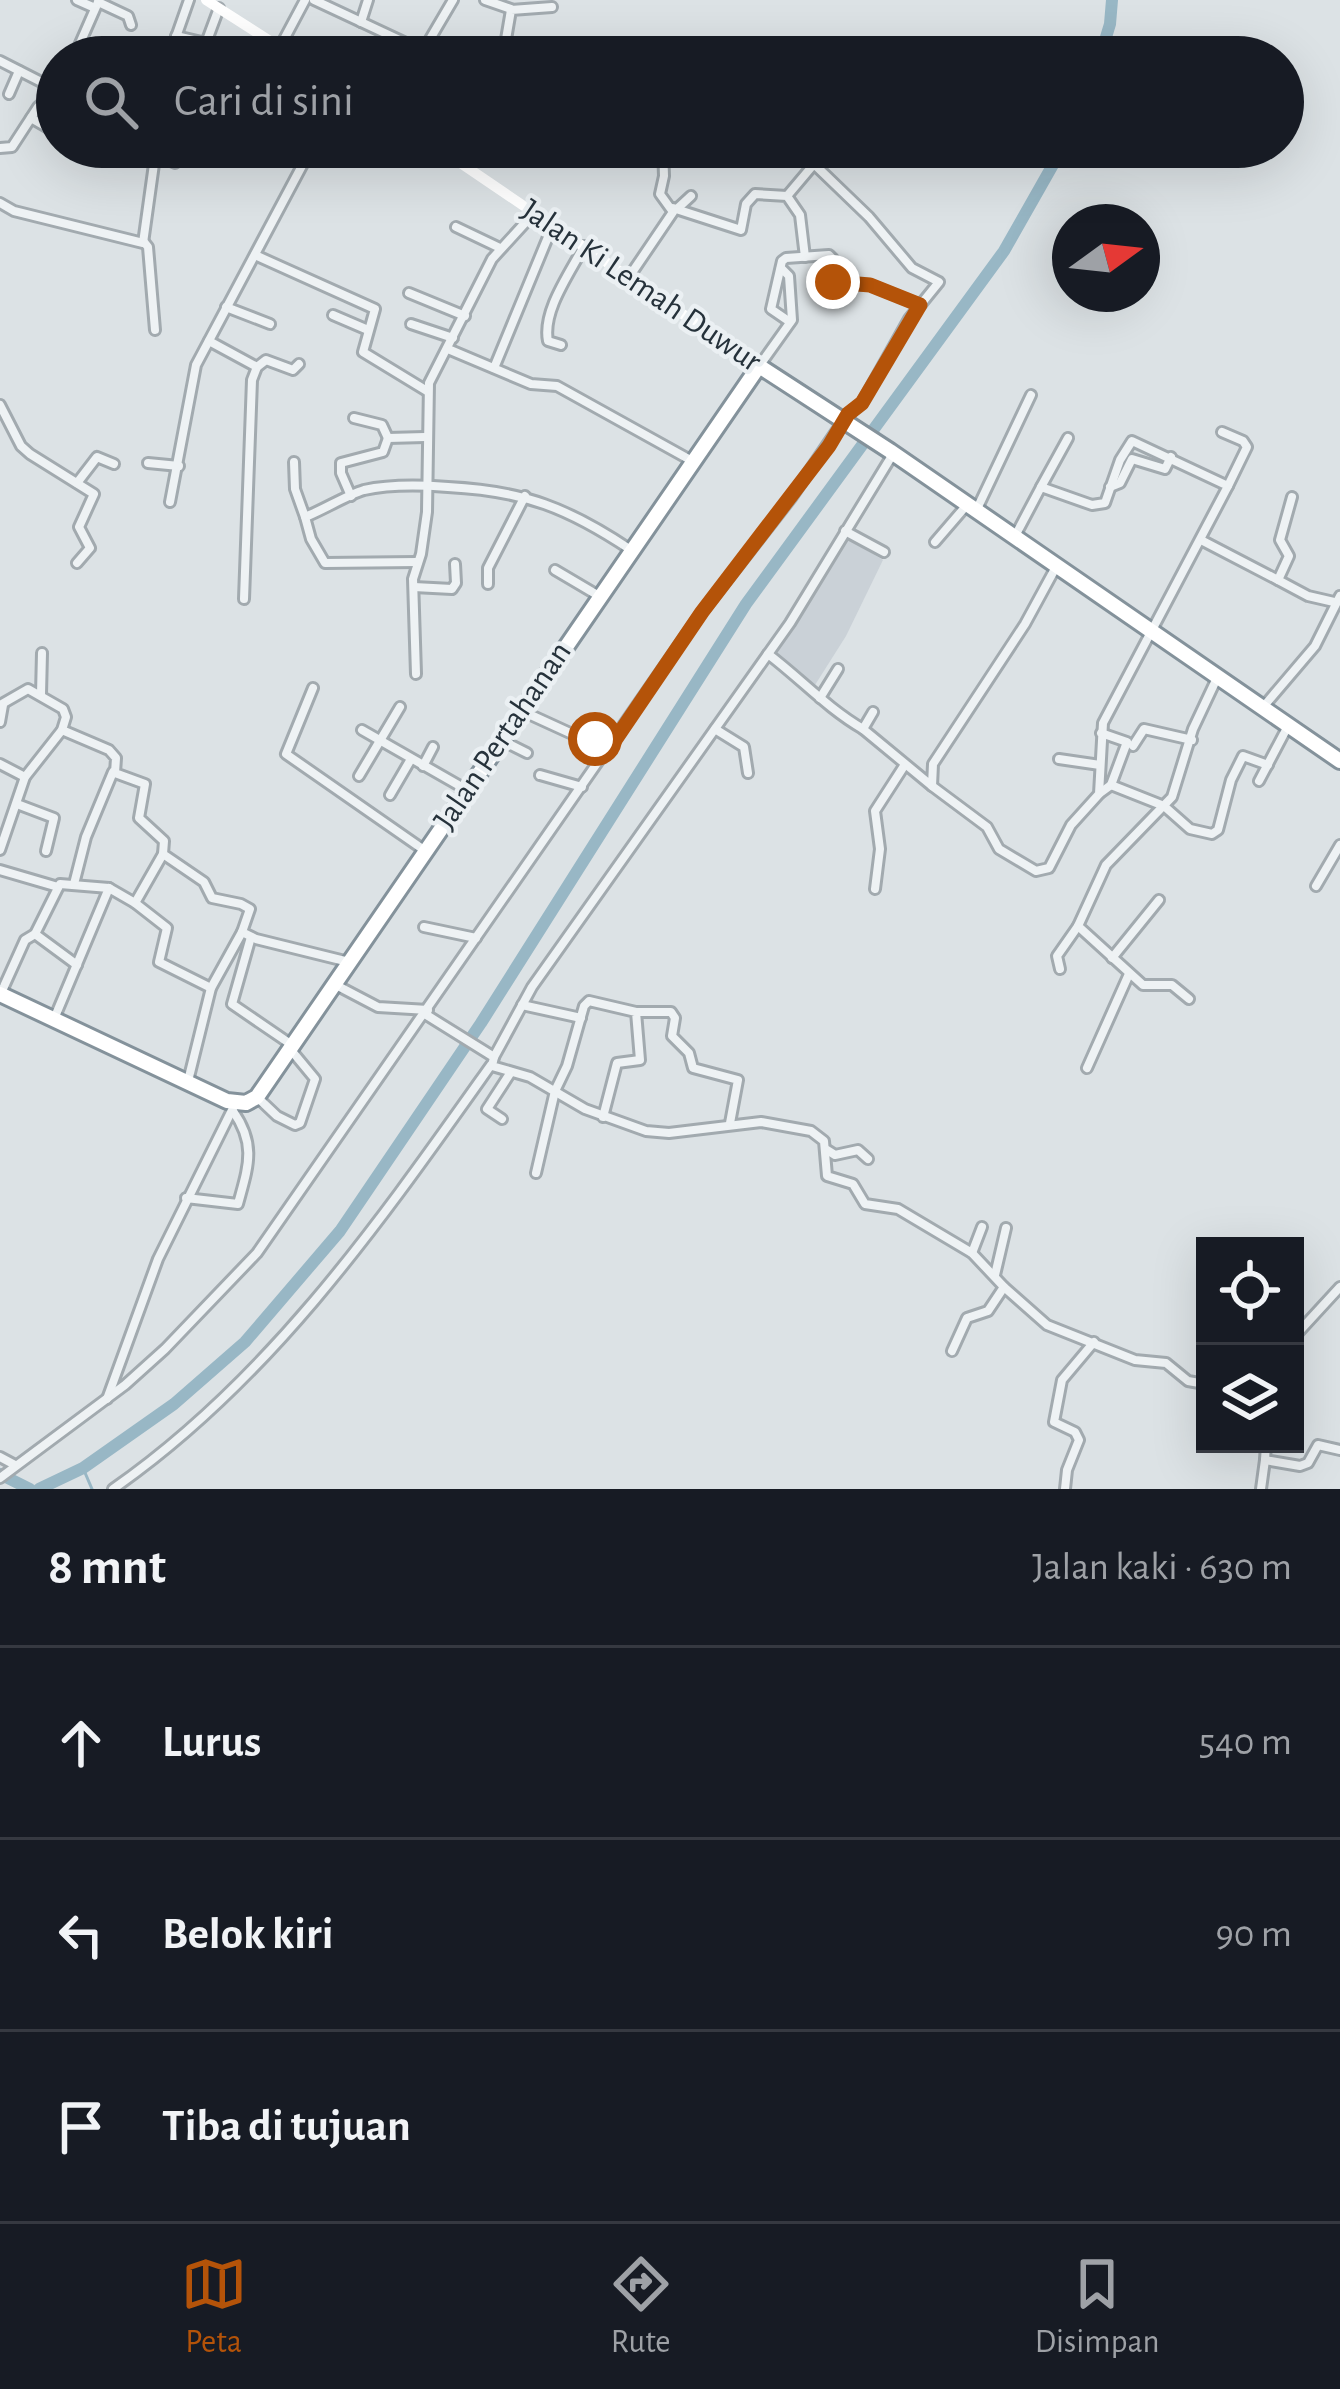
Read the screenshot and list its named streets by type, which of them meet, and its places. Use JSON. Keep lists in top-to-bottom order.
{
  "streets": {
    "highway": ["Jalan Ki Lemah Duwur", "Jalan Pertahanan"]
  },
  "crossings": [
    ["Jalan Ki Lemah Duwur", "Jalan Pertahanan"]
  ],
  "north": "right",
  "page": {
    "search": "Cari di sini",
    "heading": ["8 mnt", "Jalan kaki · 630 m"],
    "list": [
      ["Lurus", "540 m"],
      ["Belok kiri", "90 m"],
      "Tiba di tujuan"
    ],
    "nav": ["Peta", "Rute", "Disimpan"]
  }
}
